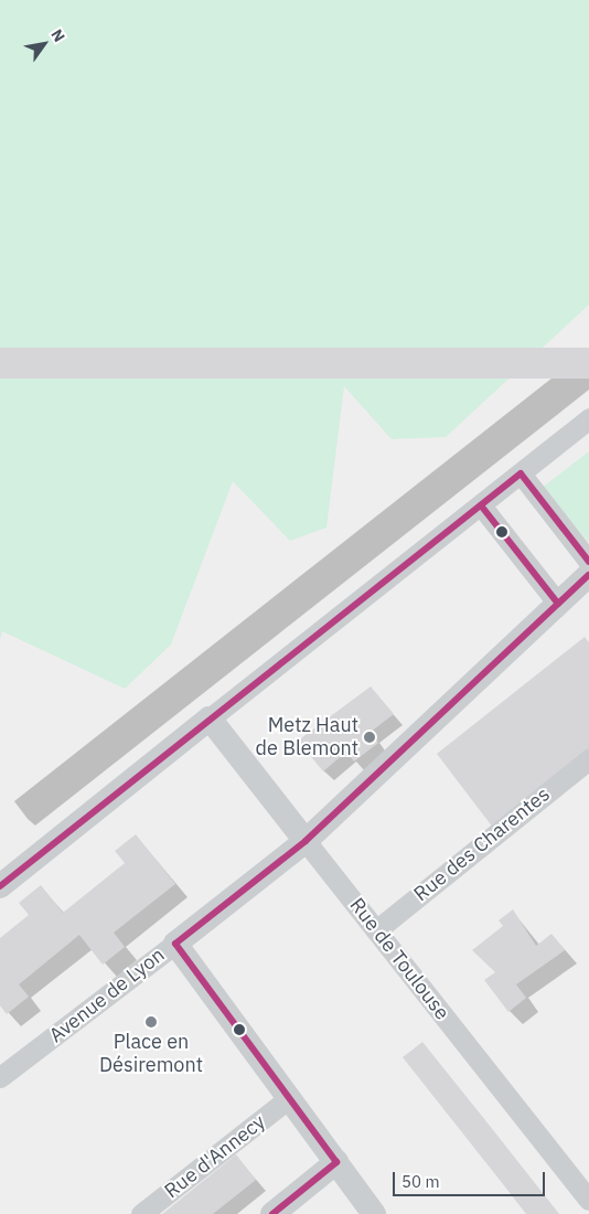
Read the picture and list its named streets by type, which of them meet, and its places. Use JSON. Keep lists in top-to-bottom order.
{
  "streets": {
    "street": [
      "Rue des Charentes",
      "Rue de Toulouse",
      "Avenue de Lyon",
      "Rue d'Annecy"
    ]
  },
  "crossings": [
    ["Rue des Charentes", "Rue de Toulouse"],
    ["Rue de Toulouse", "Avenue de Lyon"]
  ],
  "places": ["Metz Haut de Blemont", "Place en Désiremont"],
  "scale_bar": "50 m",
  "north": "top right"
}
